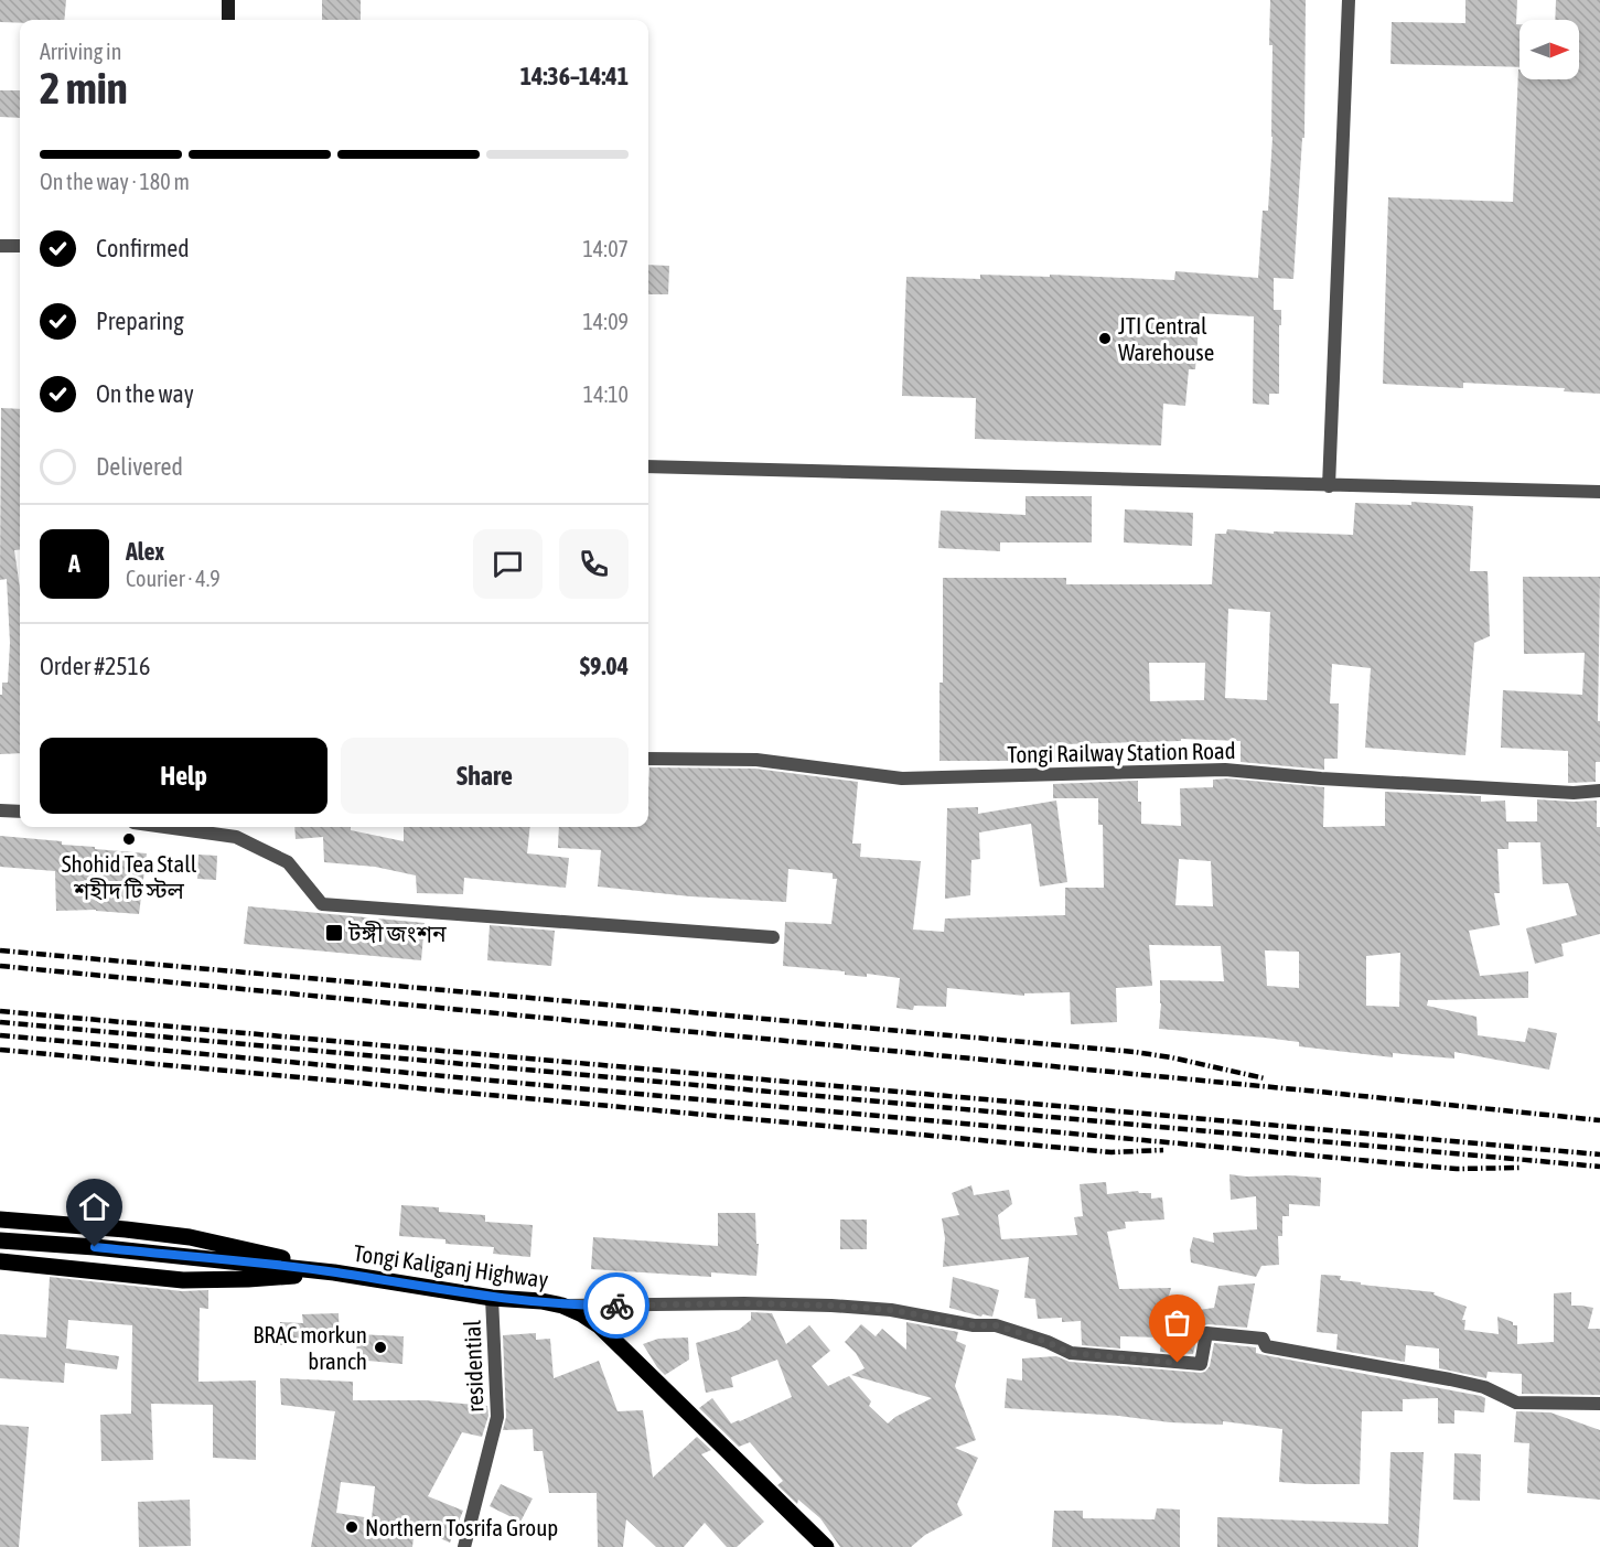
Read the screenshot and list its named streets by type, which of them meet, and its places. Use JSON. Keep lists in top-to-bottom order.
{
  "streets": {
    "main road": ["Tongi Kaliganj Highway"],
    "street": ["Tongi Railway Station Road", "residential"]
  },
  "crossings": [
    ["Tongi Kaliganj Highway", "residential"]
  ],
  "places": {
    "other": [
      "JTI Central Warehouse",
      "Shohid Tea Stall শহীদ টি স্টল",
      "BRAC morkun branch",
      "Northern Tosrifa Group"
    ],
    "transit": ["টঙ্গী জংশন"]
  },
  "north": "right",
  "page": {
    "heading": ["2 min", "Arriving in", "14:36–14:41"],
    "panel": [
      "Alex",
      "Courier · 4.9",
      "Order #2516",
      "$9.04"
    ],
    "bar": "On the way · 180 m",
    "list": [
      ["Confirmed", "14:07"],
      ["Preparing", "14:09"],
      ["On the way", "14:10"],
      "Delivered"
    ],
    "round": "A",
    "buttons": ["Help", "Share"]
  }
}
